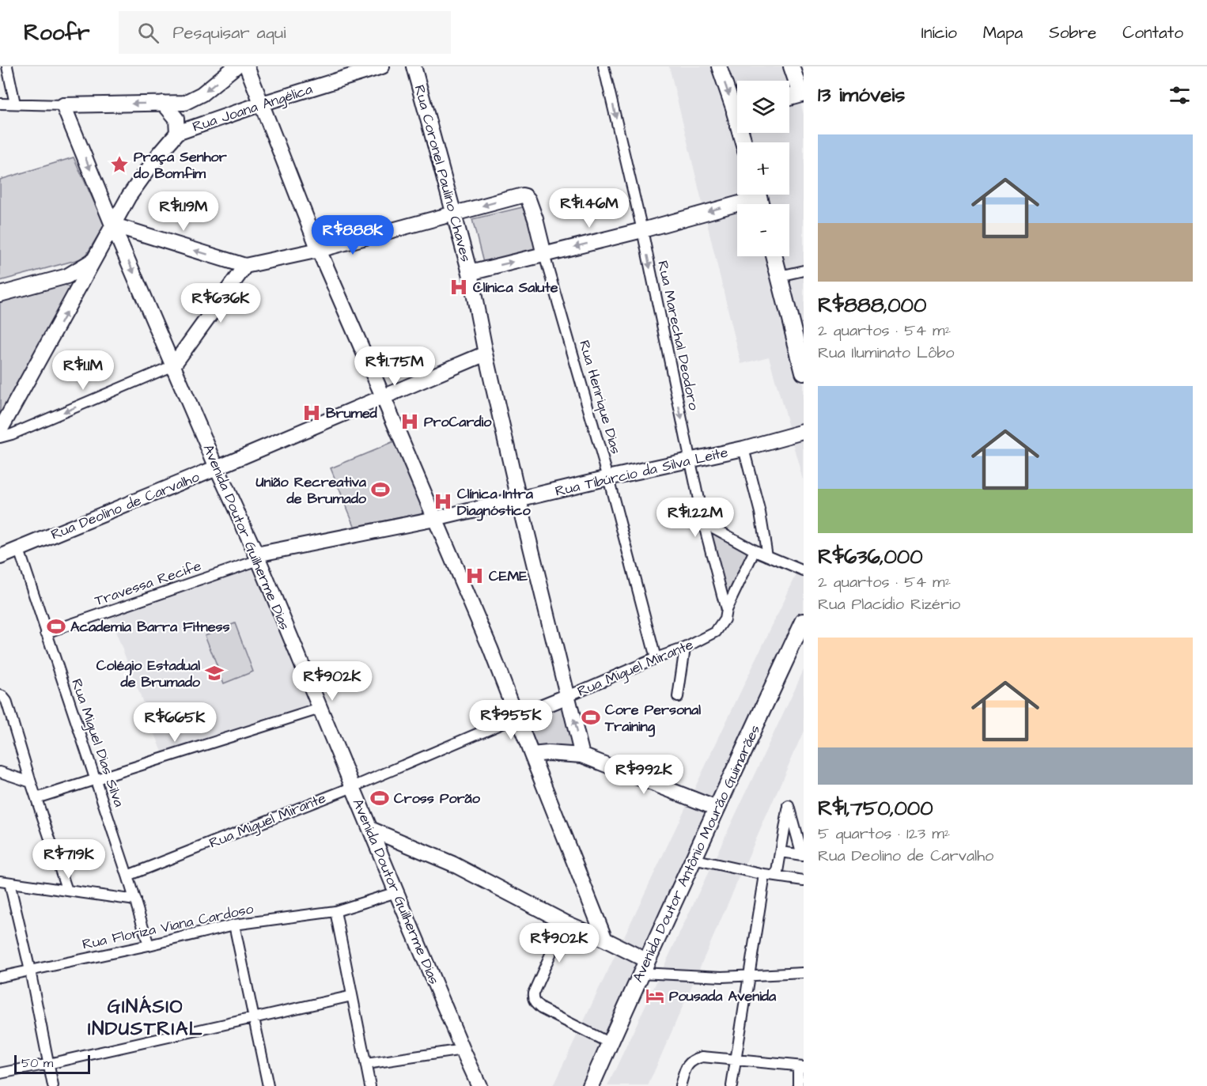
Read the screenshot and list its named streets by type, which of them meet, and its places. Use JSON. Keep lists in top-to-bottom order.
{
  "streets": {
    "main road": ["Avenida Doutor Antônio Mourão Guimarães"],
    "street": [
      "Rua Joana Angélica",
      "Rua Coronel Paulino Chaves",
      "Rua Marechal Deodoro",
      "Rua Henrique Dias",
      "Rua Tibúrcio da Silva Leite",
      "Rua Deolino de Carvalho",
      "Avenida Doutor Guilherme Dias",
      "Travessa Recife",
      "Rua Miguel Mirante",
      "Rua Miguel Dias Silva",
      "Rua Floriza Viana Cardoso"
    ]
  },
  "crossings": [
    ["Rua Coronel Paulino Chaves", "Rua Tibúrcio da Silva Leite"],
    ["Rua Coronel Paulino Chaves", "Rua Deolino de Carvalho"],
    ["Rua Coronel Paulino Chaves", "Rua Miguel Mirante"],
    ["Rua Marechal Deodoro", "Rua Tibúrcio da Silva Leite"],
    ["Rua Marechal Deodoro", "Rua Miguel Mirante"],
    ["Rua Henrique Dias", "Rua Tibúrcio da Silva Leite"],
    ["Rua Henrique Dias", "Rua Miguel Mirante"],
    ["Rua Tibúrcio da Silva Leite", "Avenida Doutor Guilherme Dias"],
    ["Rua Tibúrcio da Silva Leite", "Travessa Recife"],
    ["Rua Deolino de Carvalho", "Avenida Doutor Guilherme Dias"],
    ["Rua Deolino de Carvalho", "Rua Miguel Dias Silva"],
    ["Avenida Doutor Guilherme Dias", "Travessa Recife"],
    ["Avenida Doutor Guilherme Dias", "Rua Miguel Mirante"],
    ["Avenida Doutor Guilherme Dias", "Rua Floriza Viana Cardoso"],
    ["Travessa Recife", "Rua Miguel Dias Silva"],
    ["Rua Miguel Mirante", "Rua Miguel Dias Silva"],
    ["Rua Miguel Dias Silva", "Rua Floriza Viana Cardoso"]
  ],
  "one_way": ["Rua Marechal Deodoro"],
  "districts": ["GINÁSIO INDUSTRIAL"],
  "places": {
    "place": ["Praça Senhor do Bomfim"],
    "hospital": [
      "Clínica Salute",
      "Brumed",
      "ProCardio",
      "Clínica Intra Diagnóstico",
      "CEME"
    ],
    "sports": [
      "União Recreativa de Brumado",
      "Academia Barra Fitness",
      "Core Personal Training",
      "Cross Porão"
    ],
    "school or university": ["Colégio Estadual de Brumado"],
    "hotel": ["Pousada Avenida"]
  },
  "scale_bar": "50 m",
  "page": {
    "header": "Roofr",
    "search": "Pesquisar aqui",
    "nav": [
      "Início",
      "Mapa",
      "Sobre",
      "Contato"
    ],
    "heading": "13 imóveis",
    "map_buttons": ["+", "−"],
    "list": [
      {
        "name": "R$888,000",
        "note": "2 quartos · 54 m² · Rua Iluminato Lôbo"
      },
      {
        "name": "R$636,000",
        "note": "2 quartos · 54 m² · Rua Placídio Rizério"
      },
      {
        "name": "R$1,750,000",
        "note": "5 quartos · 123 m² · Rua Deolino de Carvalho"
      }
    ],
    "price": [
      "R$1.46M",
      "R$1.19M",
      "R$888K",
      "R$636K",
      "R$1.75M",
      "R$1.1M",
      "R$1.22M",
      "R$902K",
      "R$955K",
      "R$665K",
      "R$992K",
      "R$719K",
      "R$902K"
    ],
    "scale": "50 m"
  }
}
